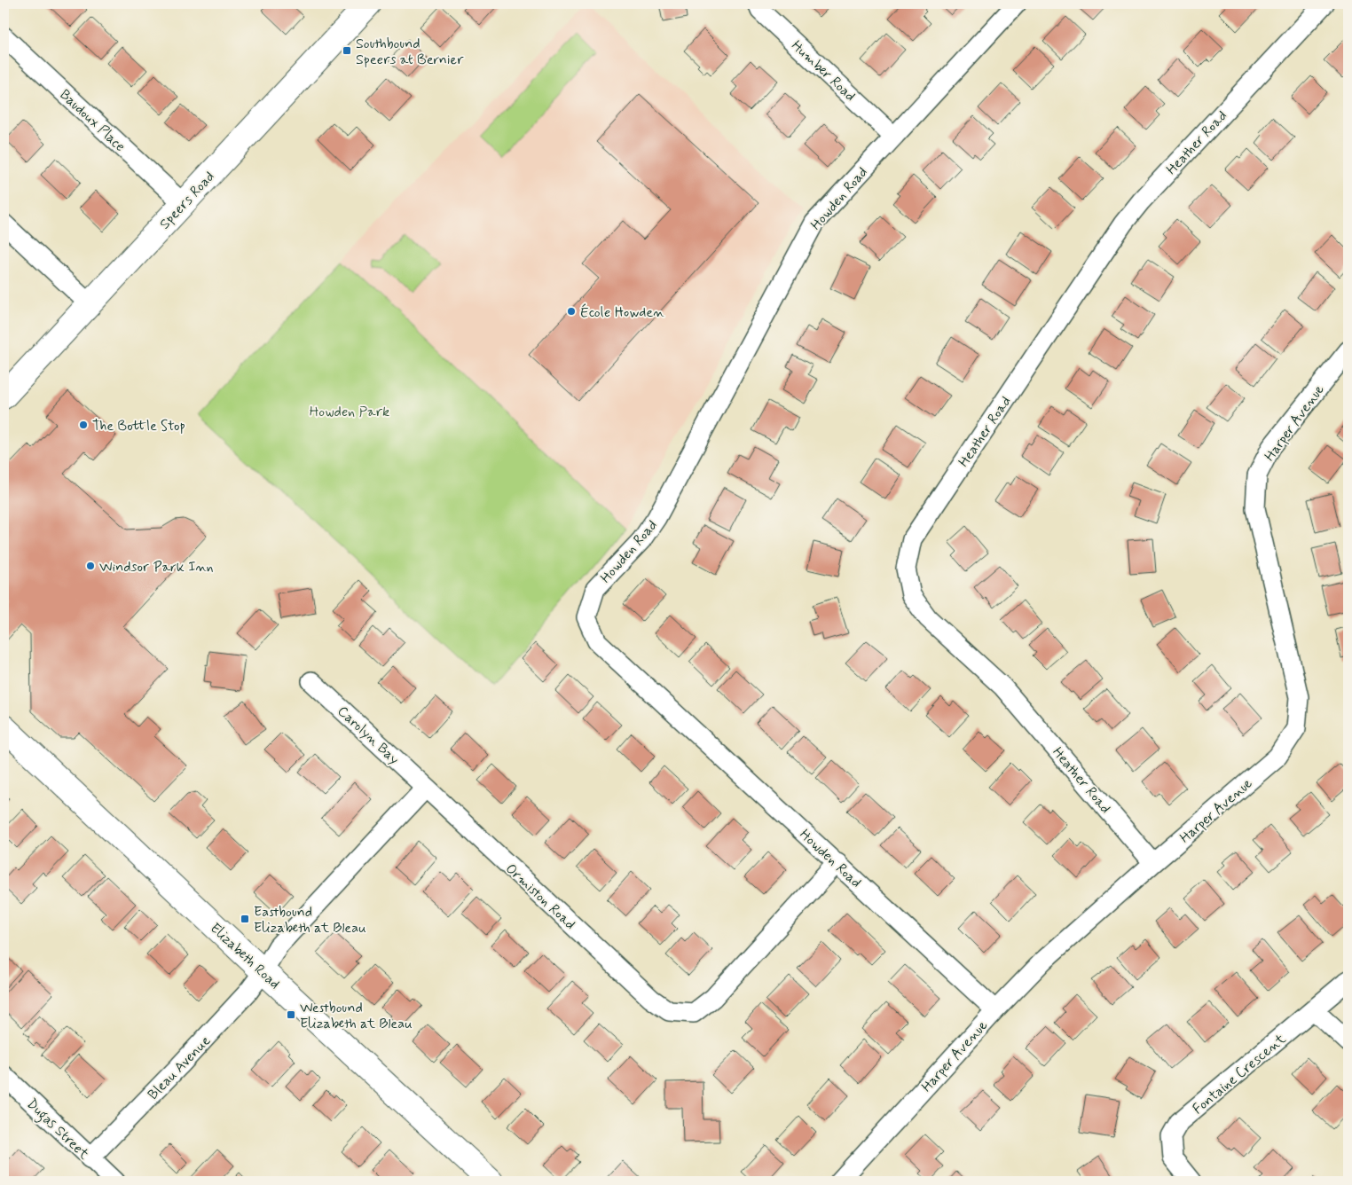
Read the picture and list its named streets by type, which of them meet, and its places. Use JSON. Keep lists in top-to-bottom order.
{
  "streets": {
    "street": [
      "Humber Road",
      "Baudoux Place",
      "Heather Road",
      "Howden Road",
      "Speers Road",
      "Harper Avenue",
      "Carolyn Bay",
      "Ormiston Road",
      "Elizabeth Road",
      "Bleau Avenue",
      "Fontaine Crescent",
      "Dugas Street"
    ]
  },
  "crossings": [
    ["Humber Road", "Howden Road"],
    ["Baudoux Place", "Speers Road"],
    ["Heather Road", "Harper Avenue"],
    ["Howden Road", "Harper Avenue"],
    ["Howden Road", "Ormiston Road"],
    ["Carolyn Bay", "Ormiston Road"],
    ["Elizabeth Road", "Bleau Avenue"],
    ["Bleau Avenue", "Dugas Street"]
  ],
  "parks": ["Howden Park"],
  "places": {
    "transit": ["Southbound Speers at Bernier", "Eastbound Elizabeth at Bleau", "Westbound Elizabeth at Bleau"],
    "other": ["École Howden", "The Bottle Stop", "Windsor Park Inn"]
  }
}
